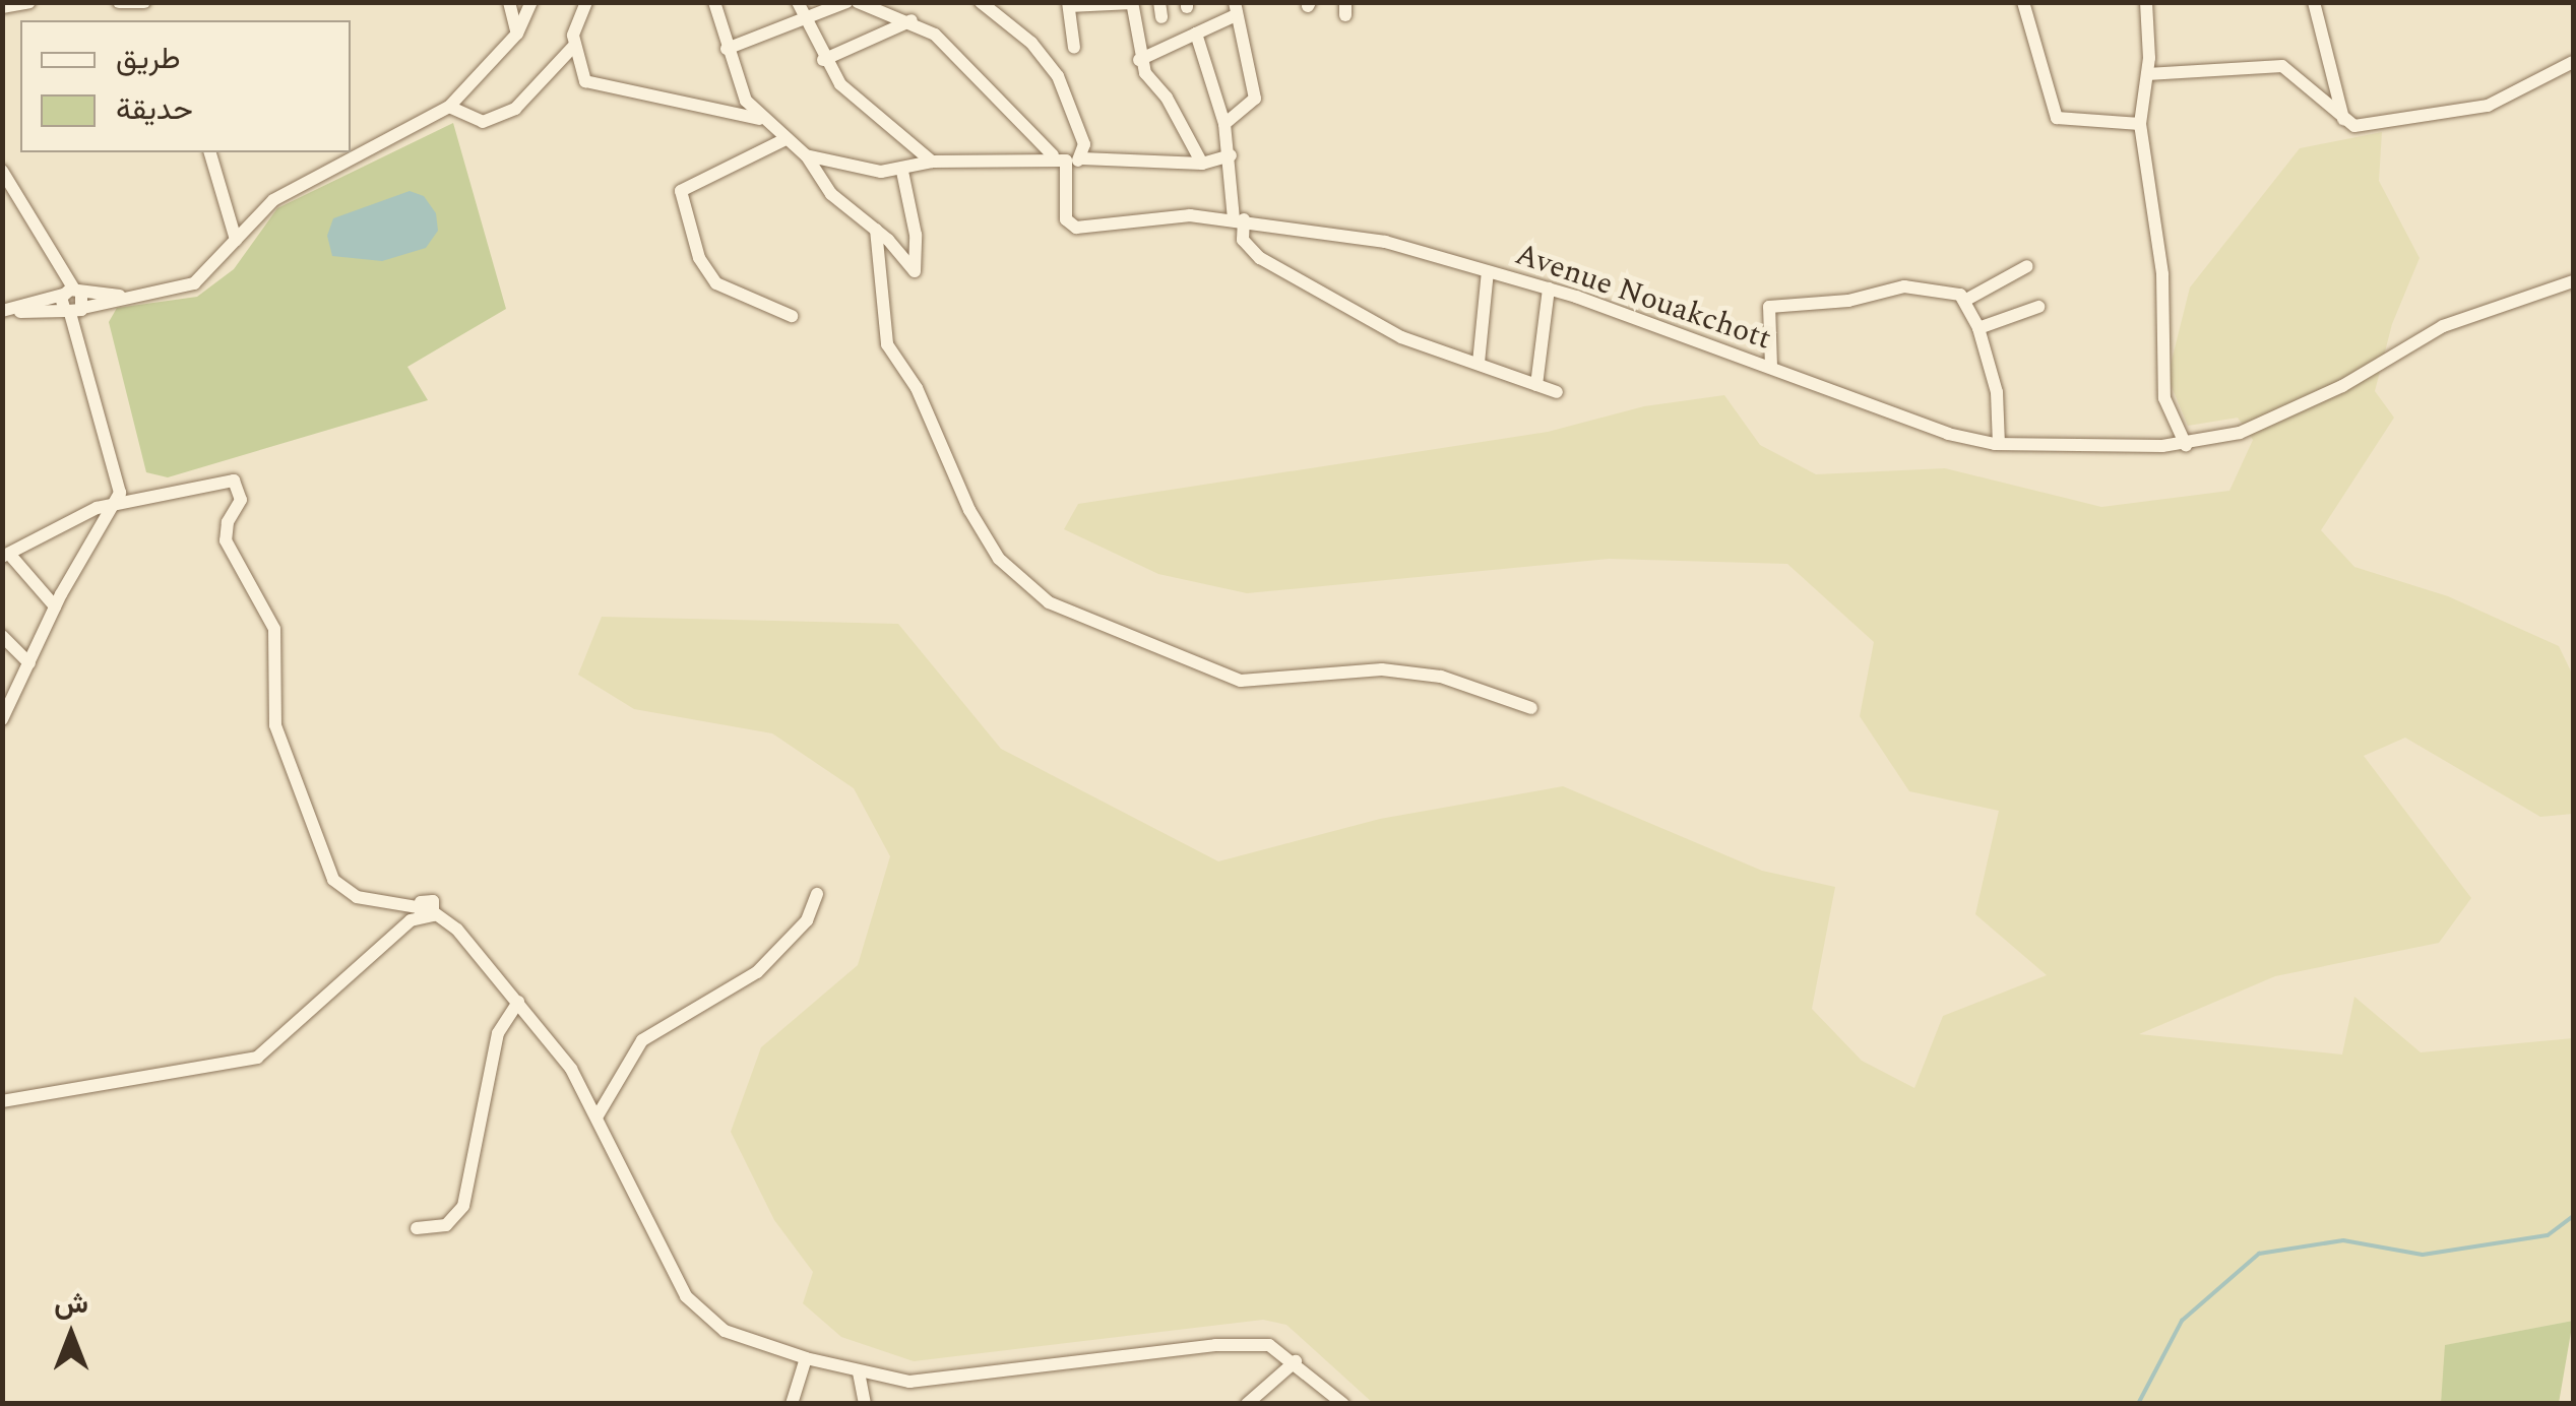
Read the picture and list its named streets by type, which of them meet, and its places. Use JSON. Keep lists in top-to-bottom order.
{
  "streets": {
    "street": ["Avenue Nouakchott"]
  },
  "legend": ["طريق", "حديقة"],
  "north": "top"
}
